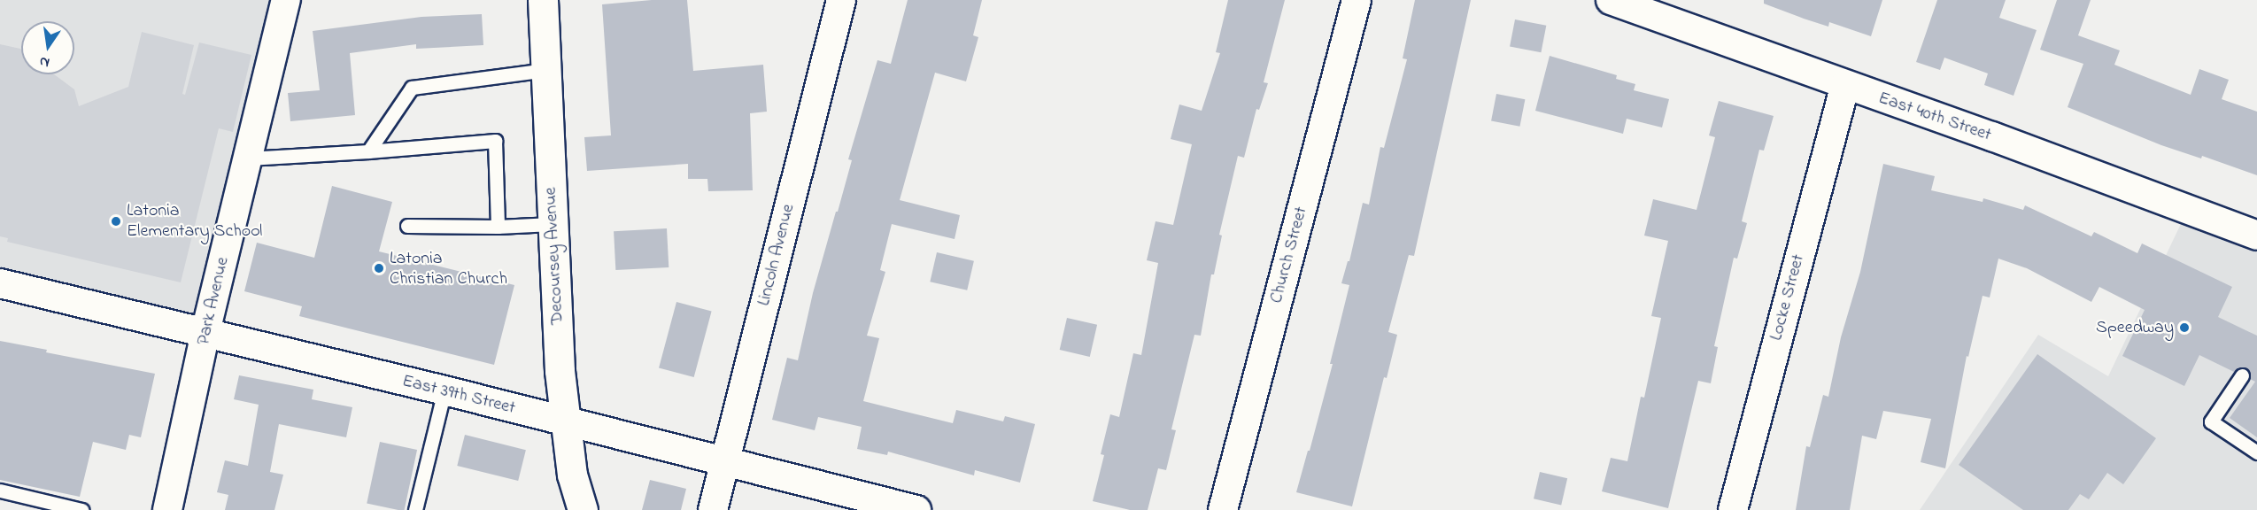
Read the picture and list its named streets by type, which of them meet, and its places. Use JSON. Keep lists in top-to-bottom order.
{
  "streets": {
    "main road": ["Decoursey Avenue"],
    "street": [
      "East 40th Street",
      "Lincoln Avenue",
      "Church Street",
      "Locke Street",
      "Park Avenue",
      "East 39th Street"
    ]
  },
  "crossings": [
    ["East 40th Street", "Locke Street"],
    ["Lincoln Avenue", "East 39th Street"],
    ["Decoursey Avenue", "East 39th Street"],
    ["Park Avenue", "East 39th Street"]
  ],
  "places": ["Latonia Elementary School", "Latonia Christian Church", "Speedway"],
  "north": "bottom"
}
